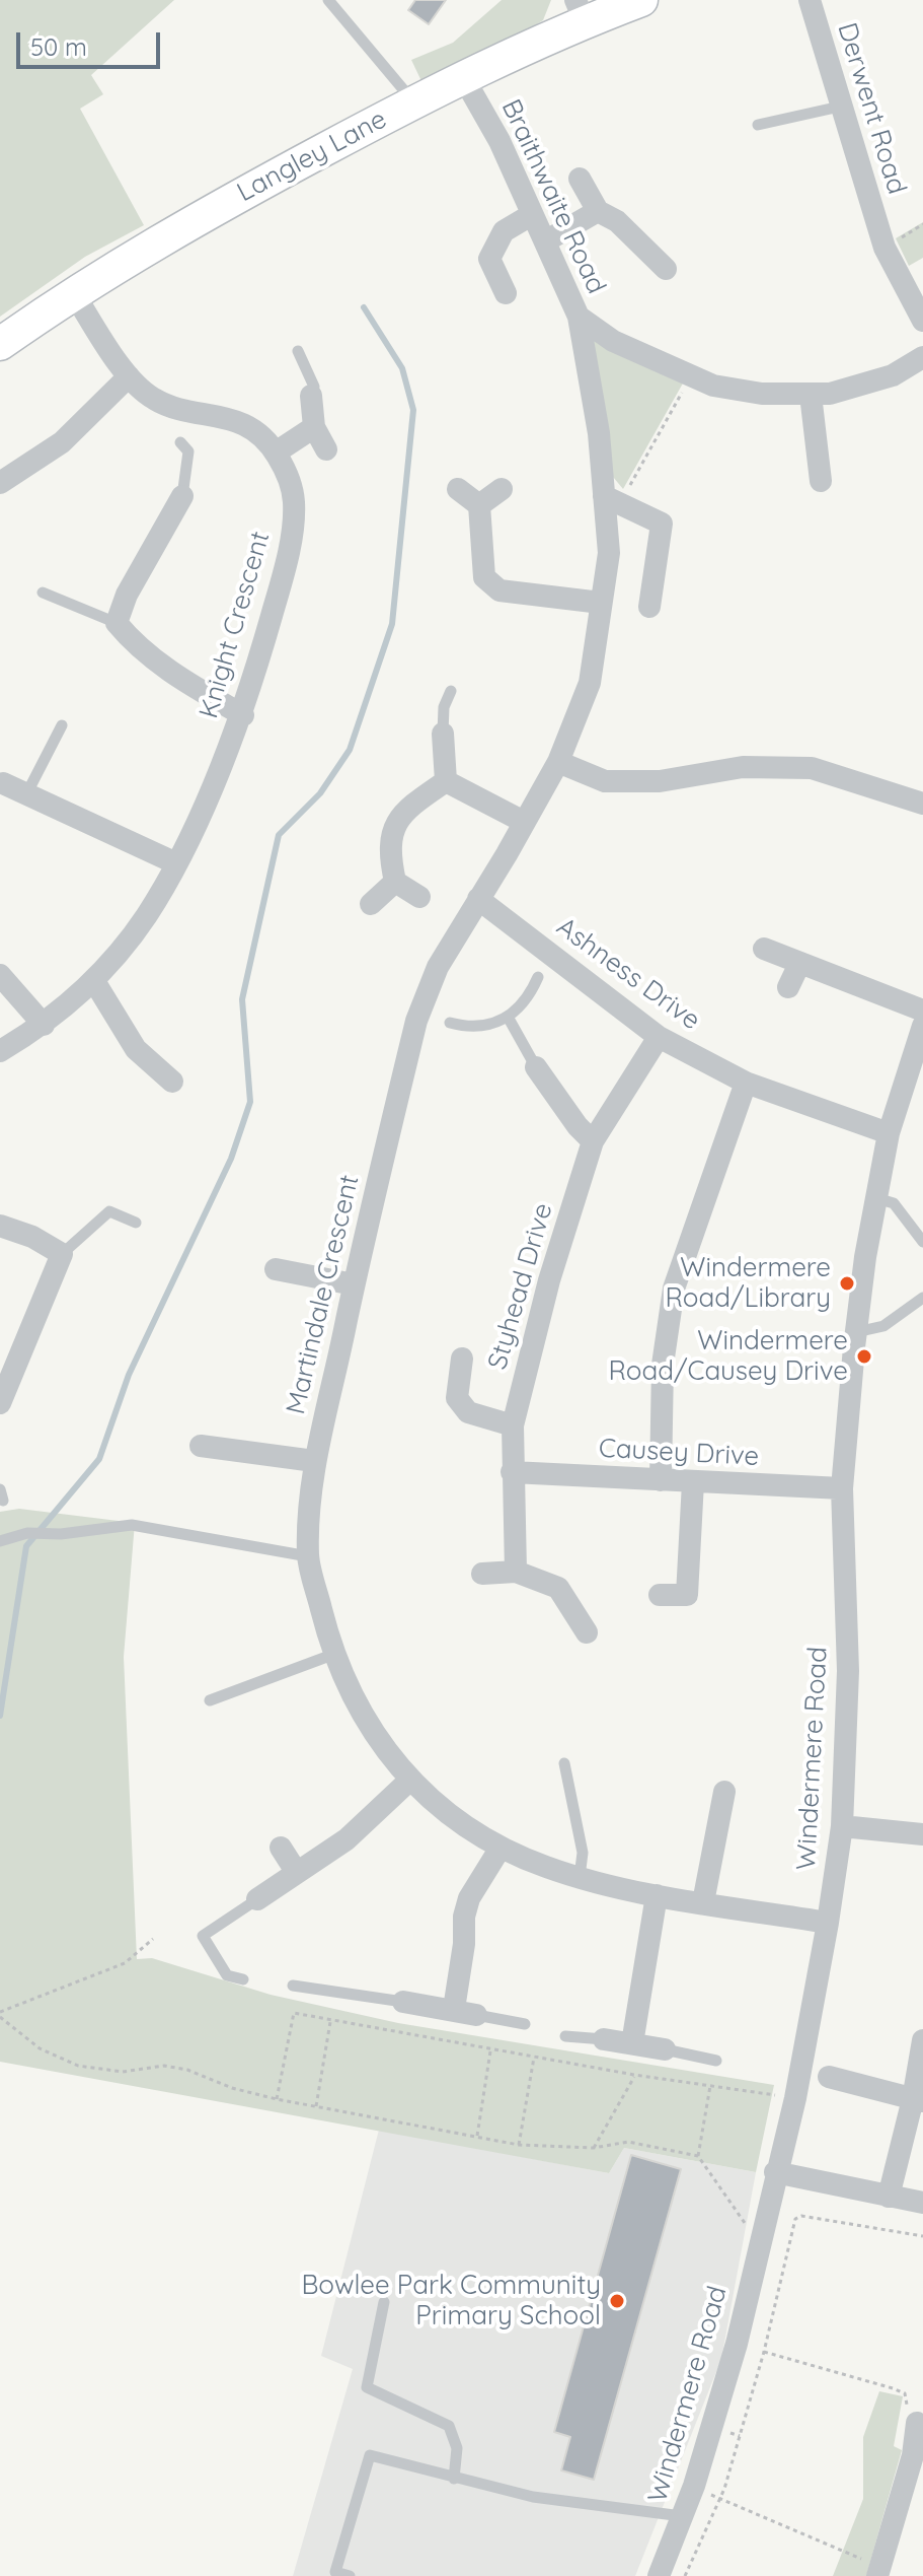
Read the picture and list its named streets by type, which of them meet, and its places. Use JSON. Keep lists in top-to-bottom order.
{
  "streets": {
    "street": [
      "Derwent Road",
      "Langley Lane",
      "Braithwaite Road",
      "Knight Crescent",
      "Ashness Drive",
      "Styhead Drive",
      "Martindale Crescent",
      "Causey Drive",
      "Windermere Road"
    ]
  },
  "crossings": [
    ["Langley Lane", "Braithwaite Road"],
    ["Langley Lane", "Knight Crescent"],
    ["Braithwaite Road", "Martindale Crescent"],
    ["Ashness Drive", "Styhead Drive"],
    ["Ashness Drive", "Martindale Crescent"],
    ["Ashness Drive", "Windermere Road"],
    ["Styhead Drive", "Causey Drive"],
    ["Martindale Crescent", "Windermere Road"],
    ["Causey Drive", "Windermere Road"]
  ],
  "places": ["Windermere Road/Library", "Windermere Road/Causey Drive", "Bowlee Park Community Primary School"],
  "scale_bar": "50 m"
}
